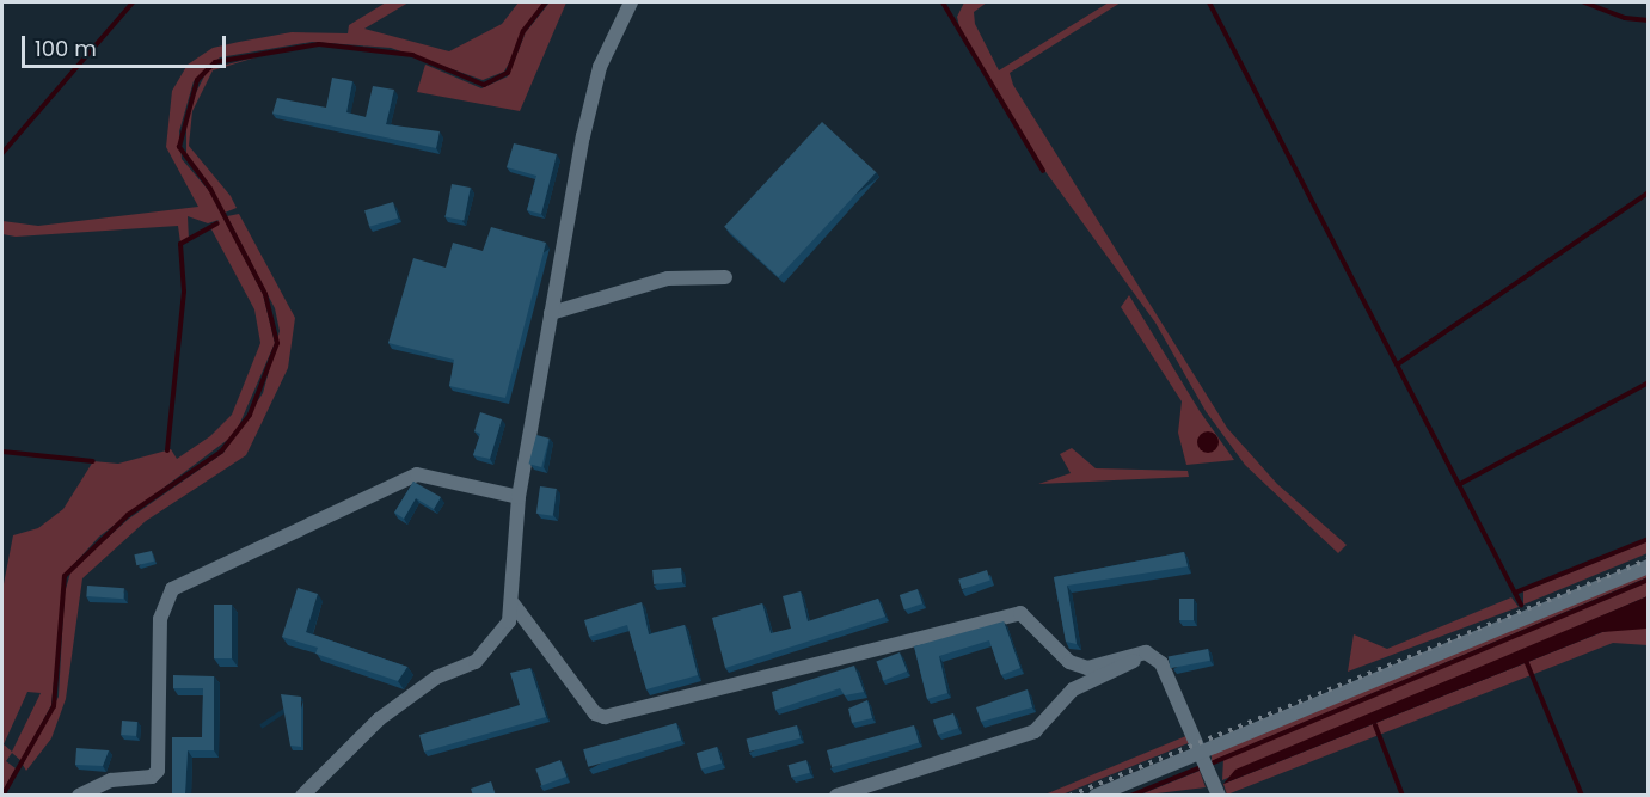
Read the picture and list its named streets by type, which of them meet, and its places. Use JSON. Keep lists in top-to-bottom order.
{
  "scale_bar": "100 m"
}
